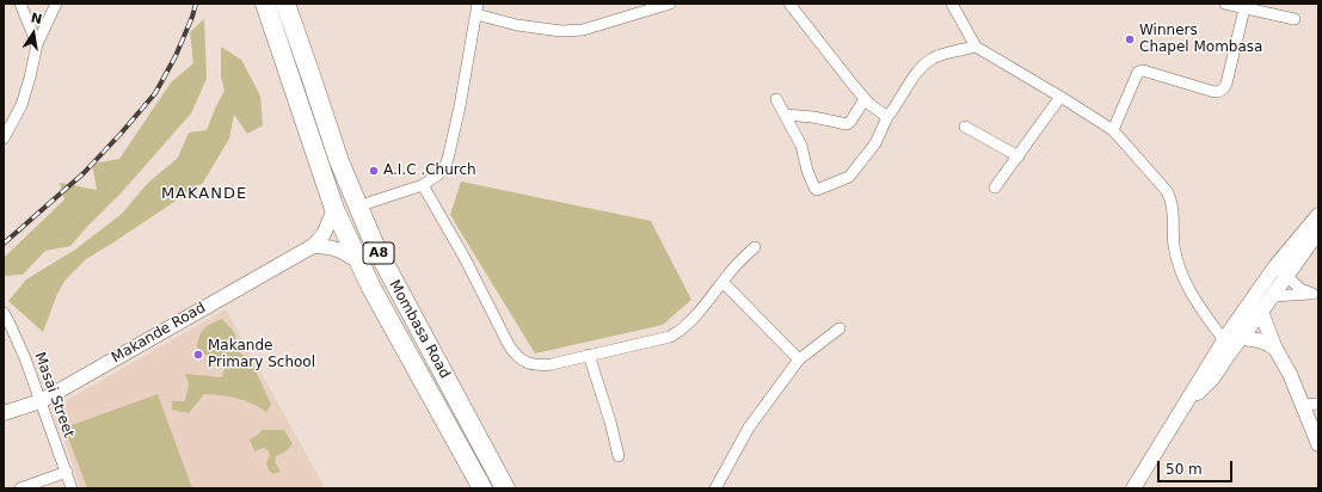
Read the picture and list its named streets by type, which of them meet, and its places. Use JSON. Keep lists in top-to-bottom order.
{
  "streets": {
    "highway": ["A8", "Mombasa Road"],
    "main road": ["Makande Road"],
    "street": ["Masai Street"]
  },
  "crossings": [
    ["Mombasa Road", "Makande Road"],
    ["Makande Road", "Masai Street"]
  ],
  "districts": ["MAKANDE"],
  "places": ["Winners Chapel Mombasa", "A.I.C .Church", "Makande Primary School"],
  "scale_bar": "50 m",
  "north": "top"
}
